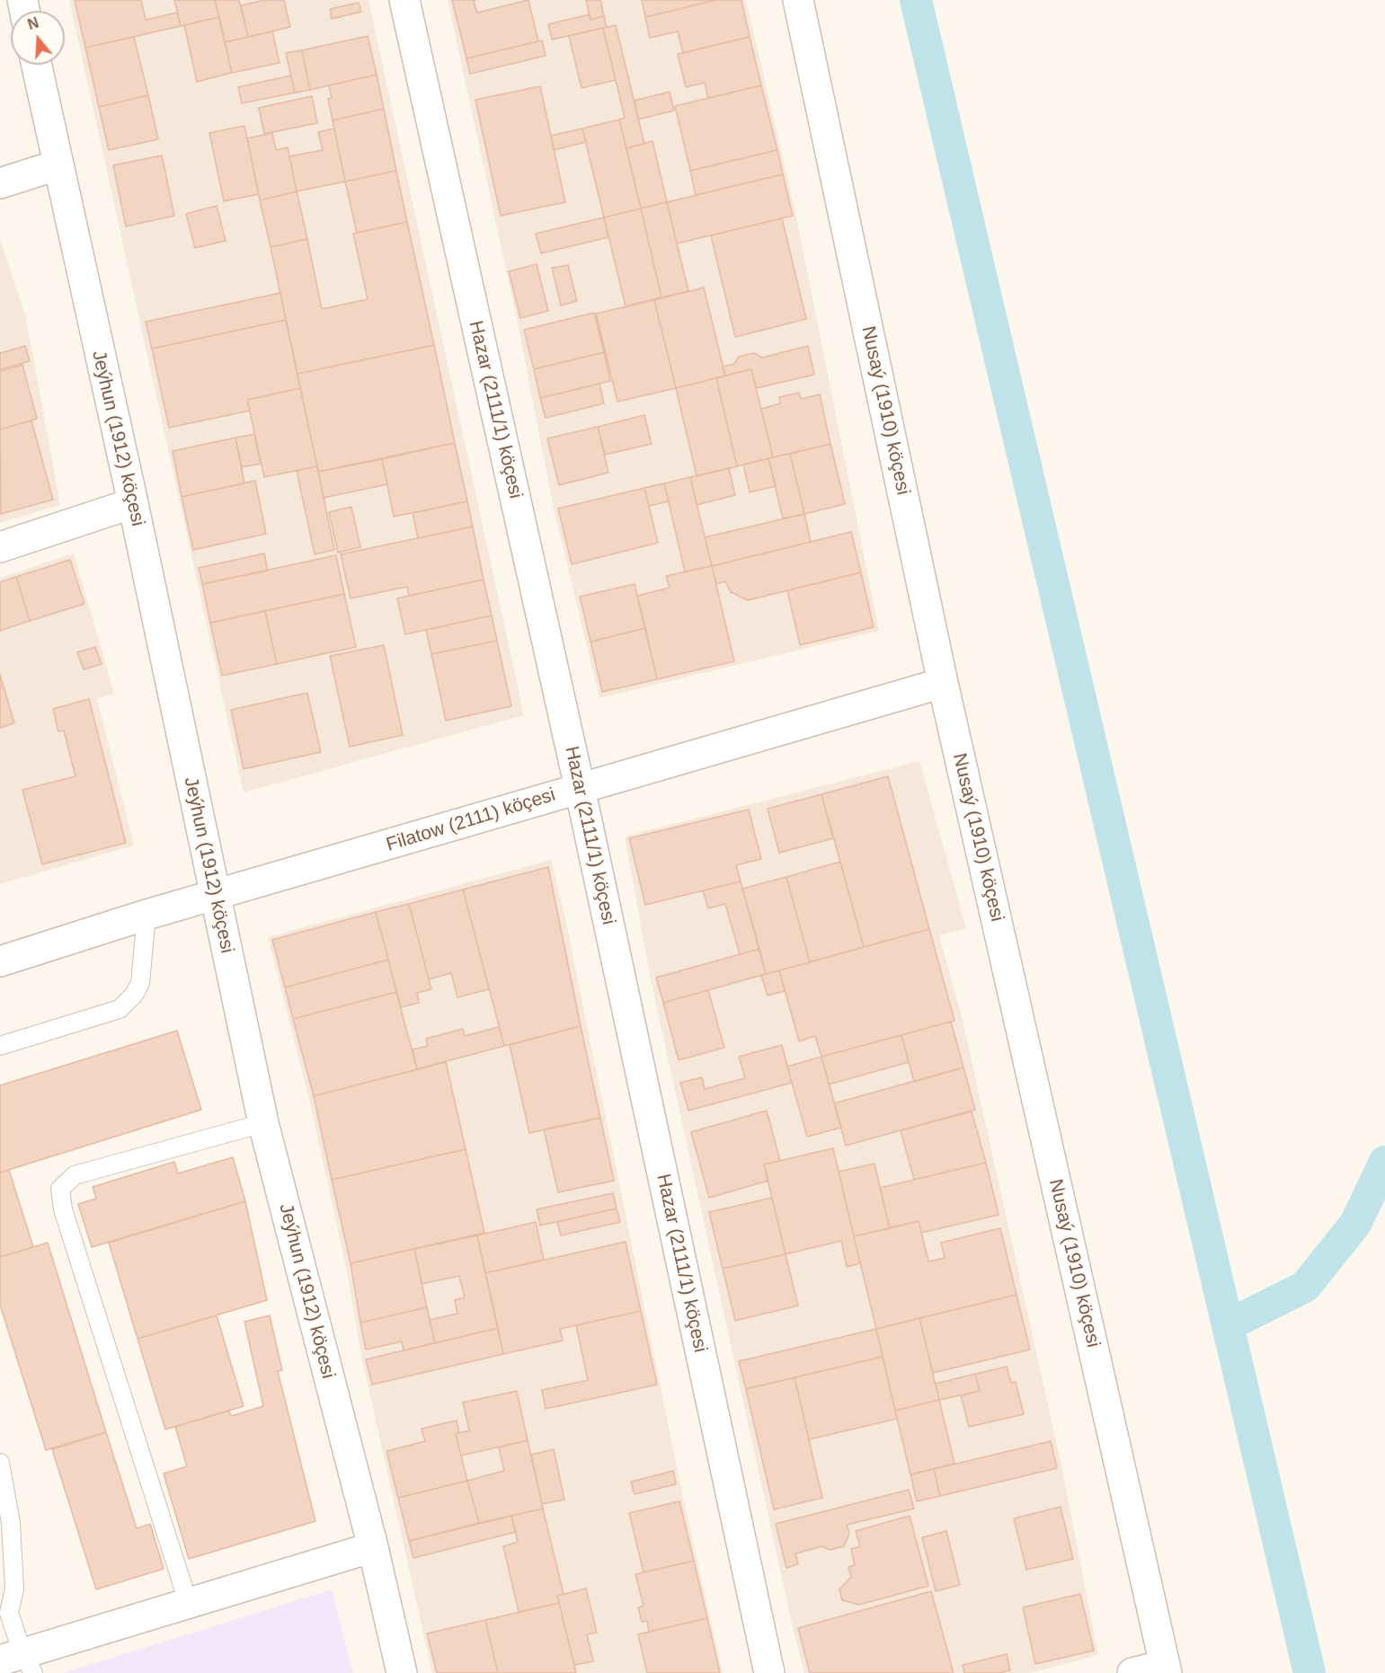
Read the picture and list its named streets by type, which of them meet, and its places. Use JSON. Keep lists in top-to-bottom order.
{
  "streets": {
    "street": [
      "Hazar (2111/1) köçesi",
      "Nusaý (1910) köçesi",
      "Jeýhun (1912) köçesi",
      "Filatow (2111) köçesi"
    ]
  },
  "crossings": [
    ["Hazar (2111/1) köçesi", "Filatow (2111) köçesi"],
    ["Nusaý (1910) köçesi", "Filatow (2111) köçesi"],
    ["Jeýhun (1912) köçesi", "Filatow (2111) köçesi"]
  ],
  "north": "top"
}
